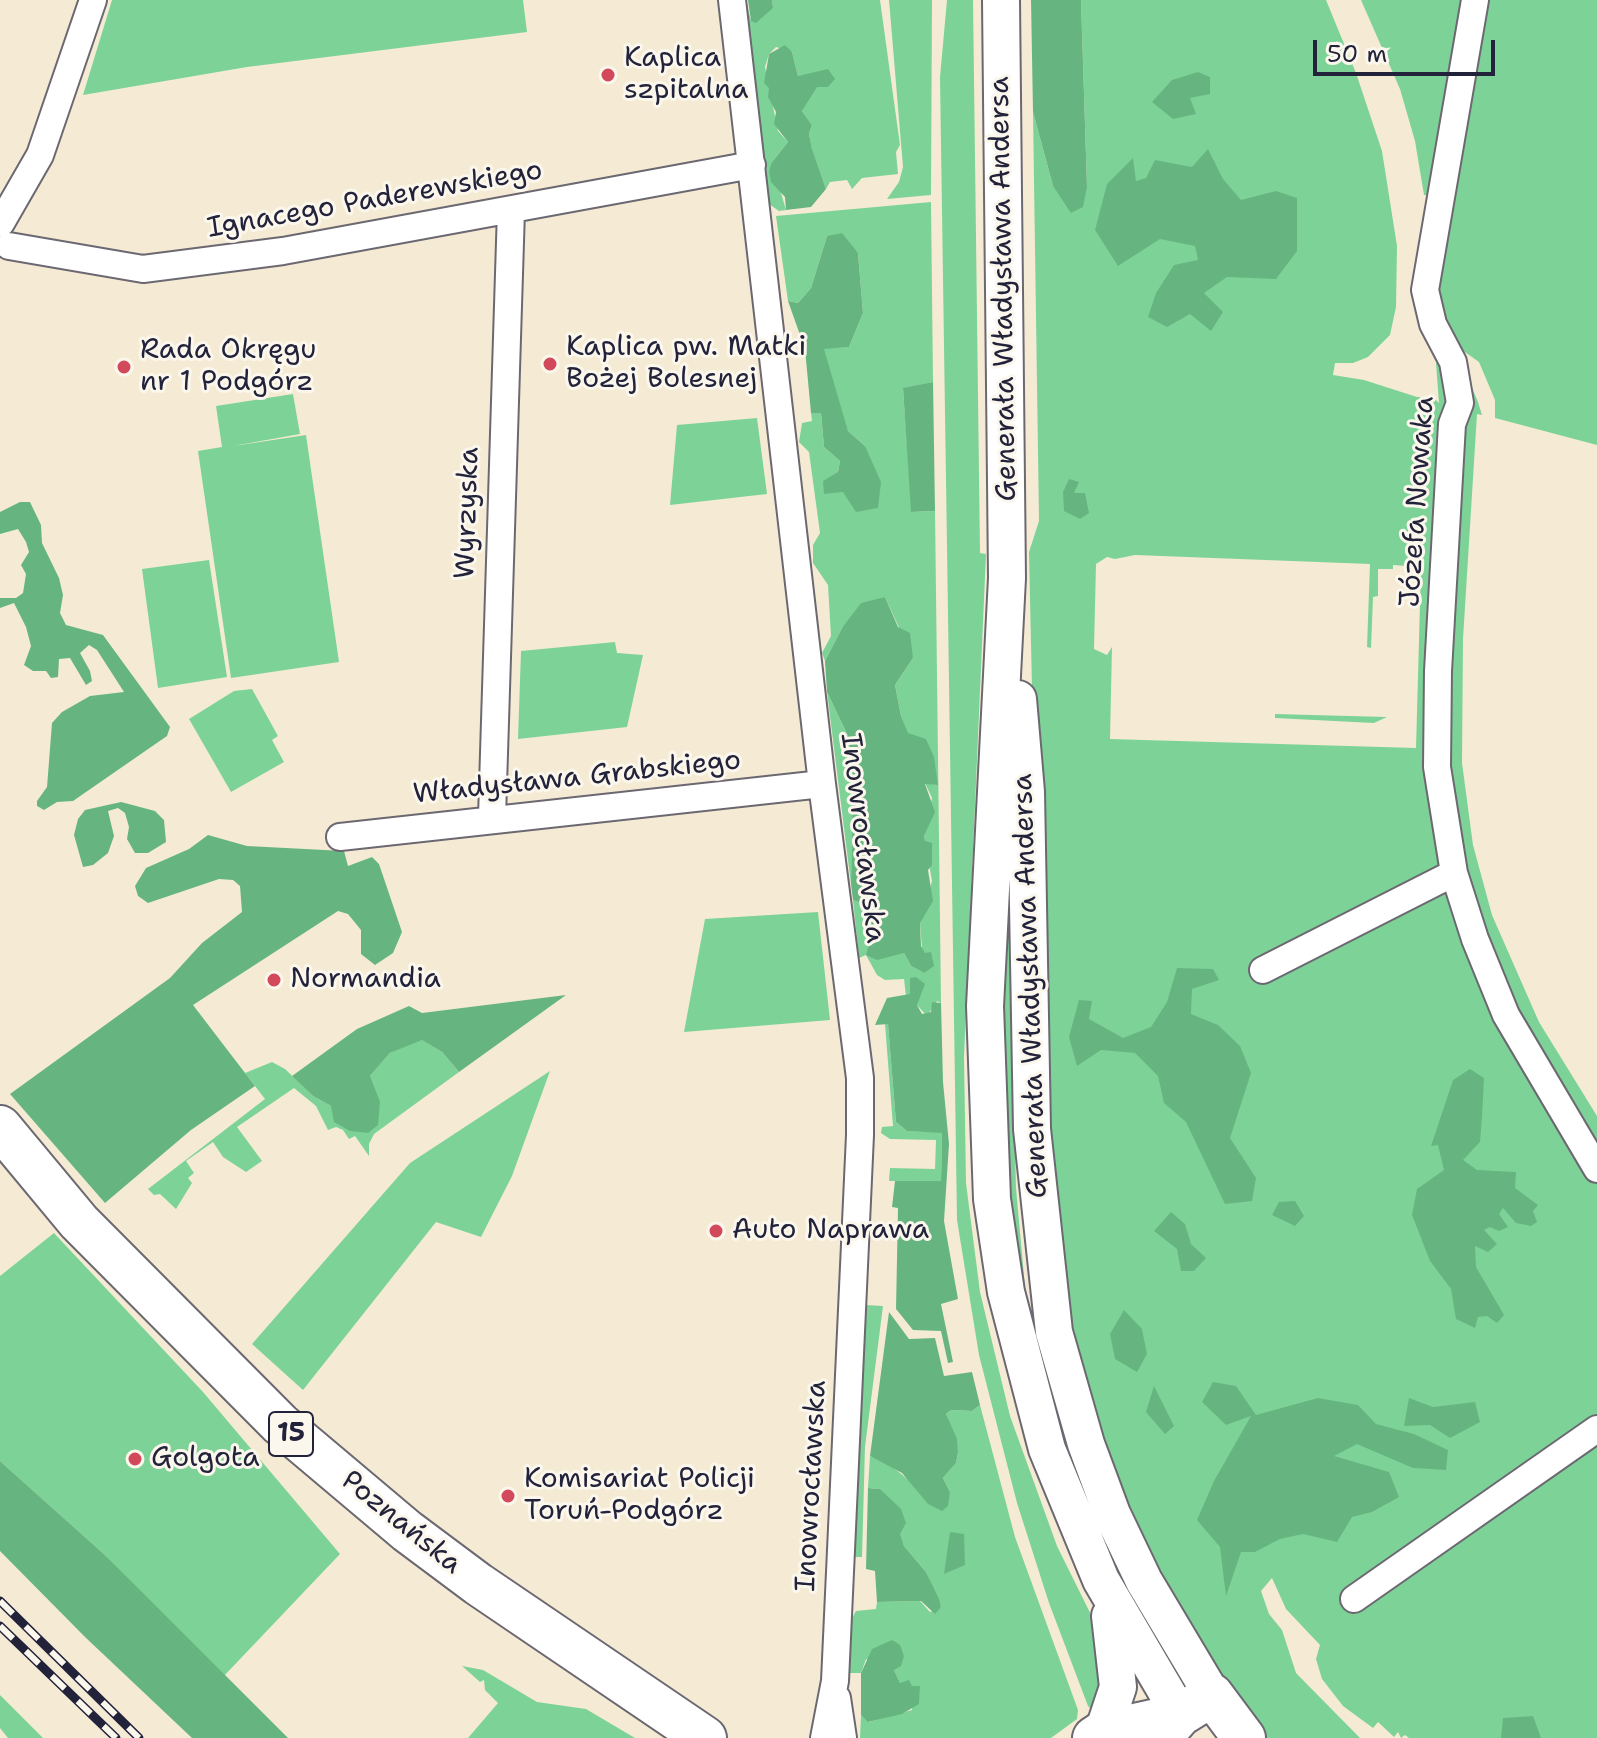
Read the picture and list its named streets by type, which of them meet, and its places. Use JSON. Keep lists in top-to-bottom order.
{
  "streets": {
    "main road": ["Generała Władysława Andersa", "15", "Poznańska"],
    "street": [
      "Ignacego Paderewskiego",
      "Józefa Nowaka",
      "Wyrzyska",
      "Władysława Grabskiego",
      "Inowrocławska"
    ]
  },
  "crossings": [
    ["Ignacego Paderewskiego", "Wyrzyska"],
    ["Ignacego Paderewskiego", "Inowrocławska"],
    ["Wyrzyska", "Władysława Grabskiego"],
    ["Władysława Grabskiego", "Inowrocławska"]
  ],
  "places": [
    "Kaplica szpitalna",
    "Kaplica pw. Matki Bożej Bolesnej",
    "Rada Okręgu nr 1 Podgórz",
    "Normandia",
    "Auto Naprawa",
    "Golgota",
    "Komisariat Policji Toruń-Podgórz"
  ],
  "scale_bar": "50 m"
}
